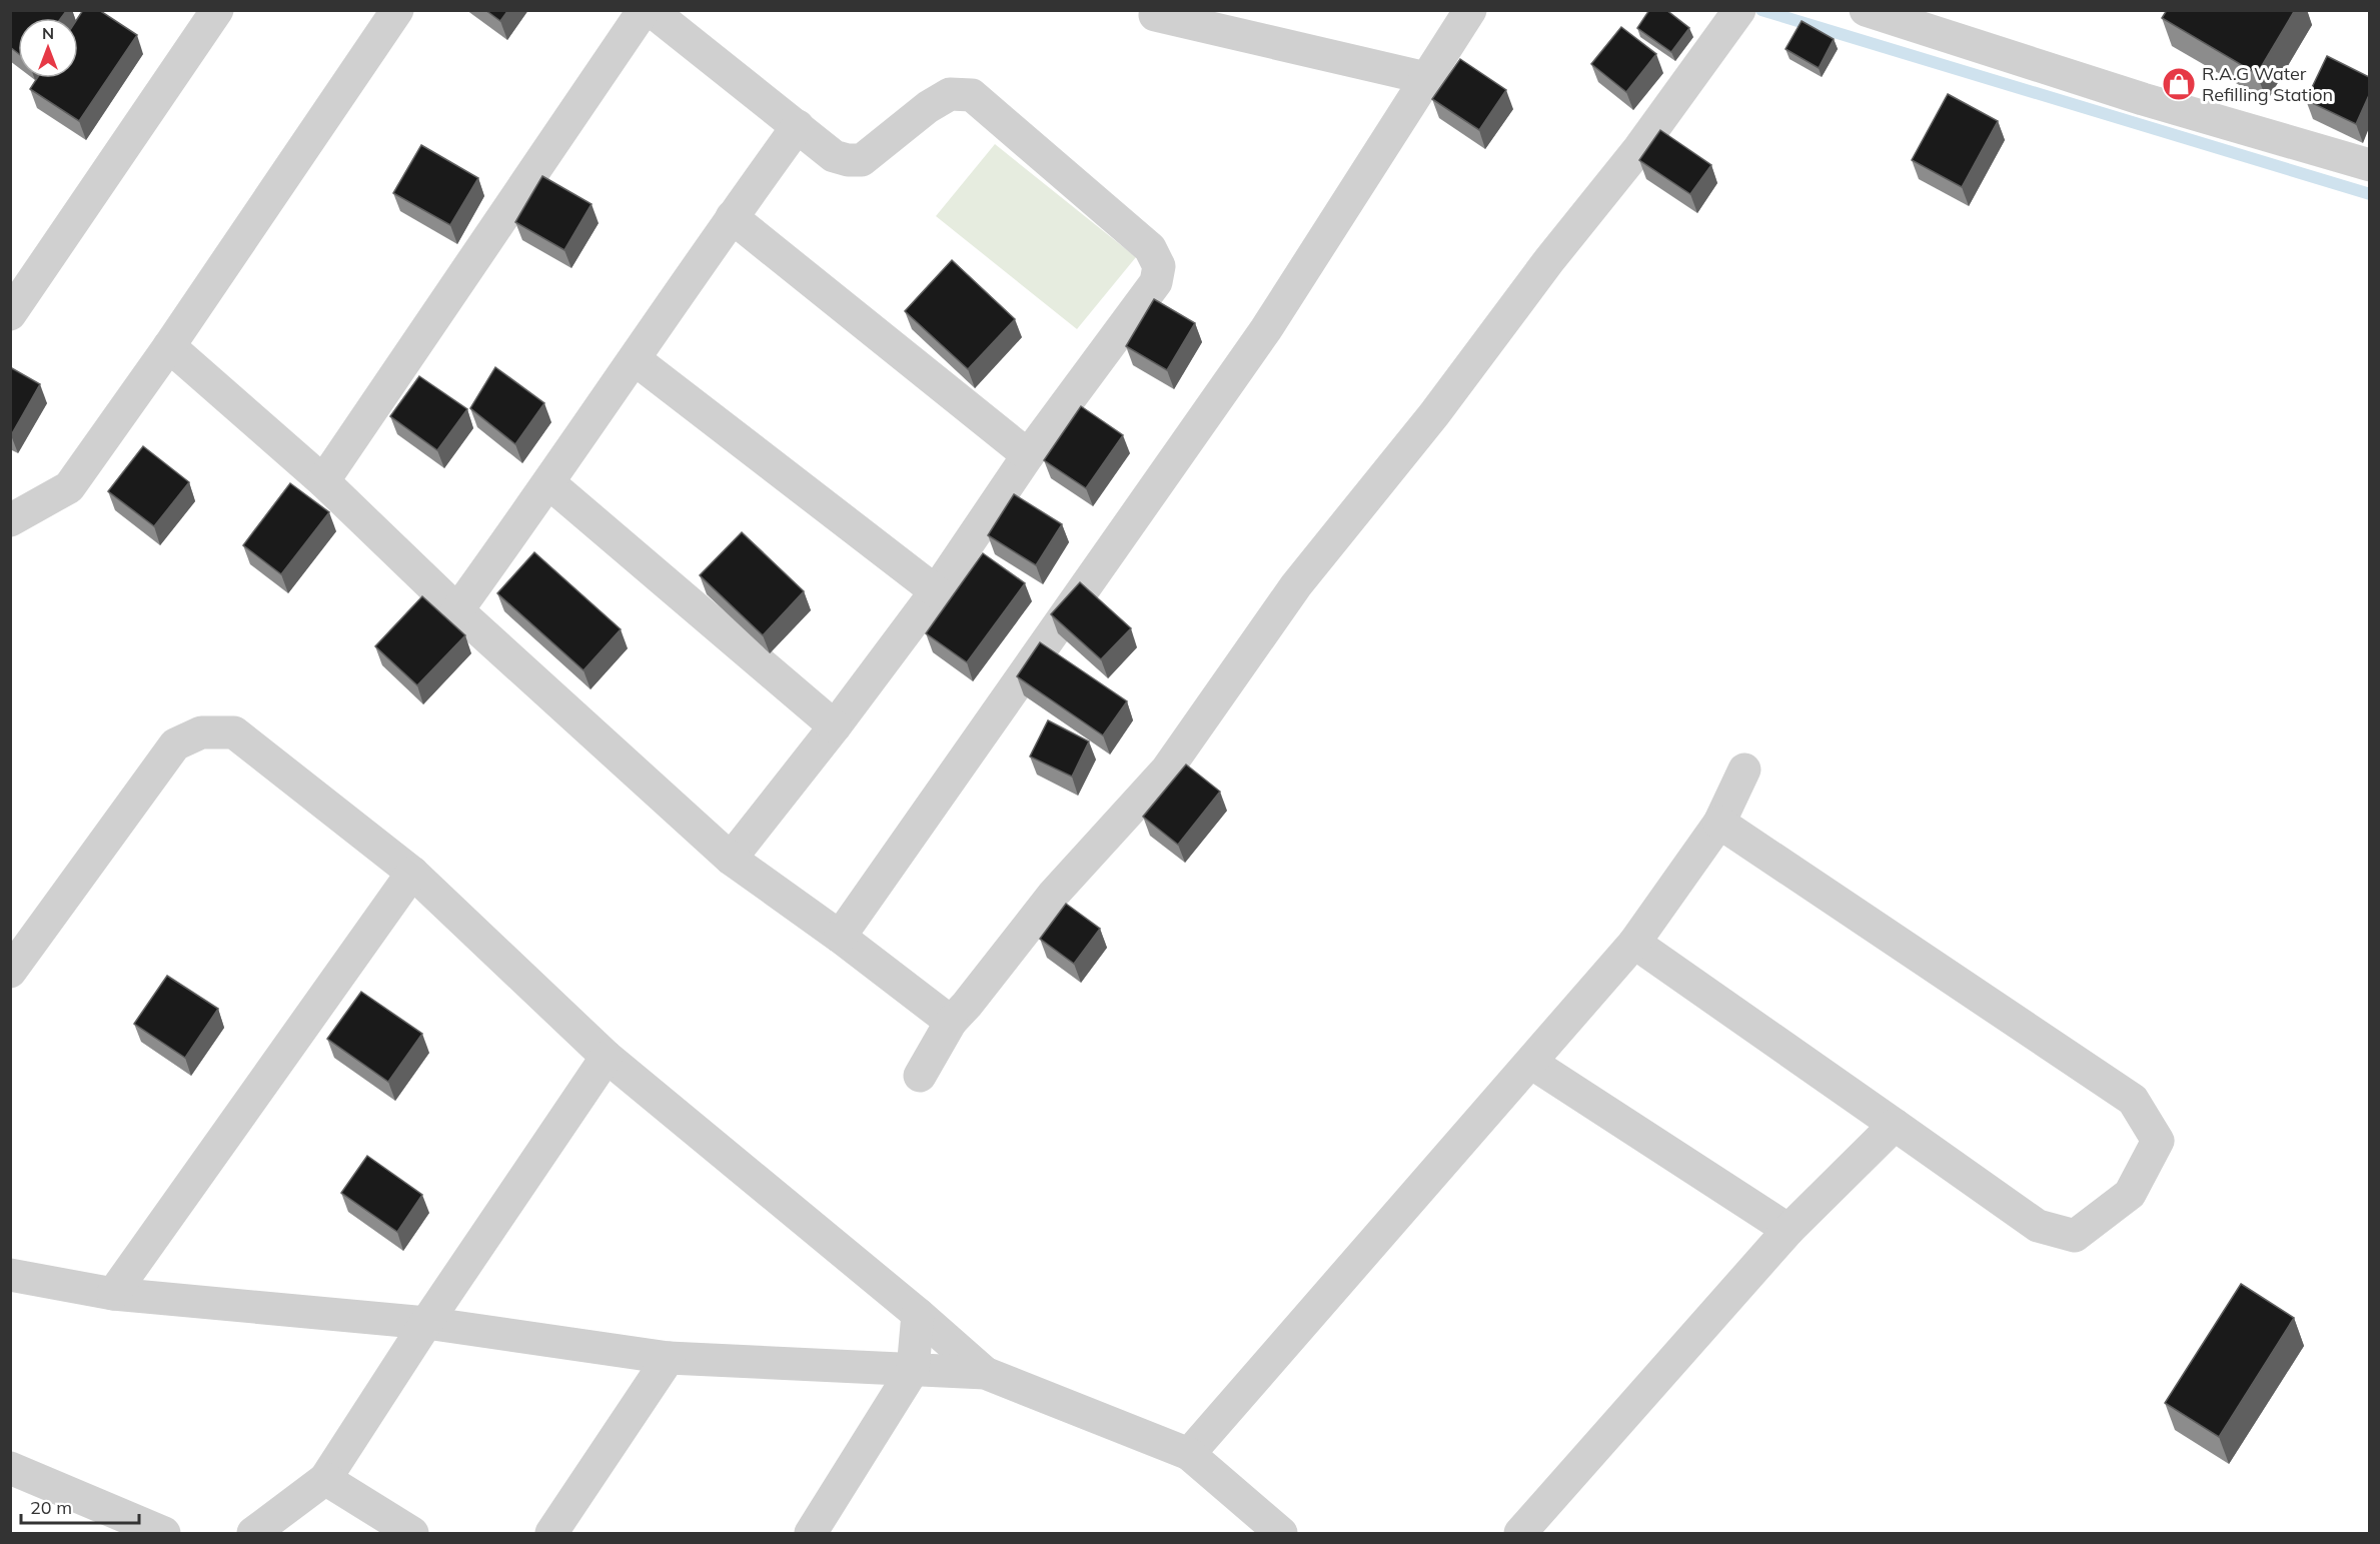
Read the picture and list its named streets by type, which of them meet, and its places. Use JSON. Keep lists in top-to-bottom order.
{
  "places": {
    "shop": ["R.A.G Water Refilling Station"]
  },
  "scale_bar": "20 m",
  "north": "top"
}
